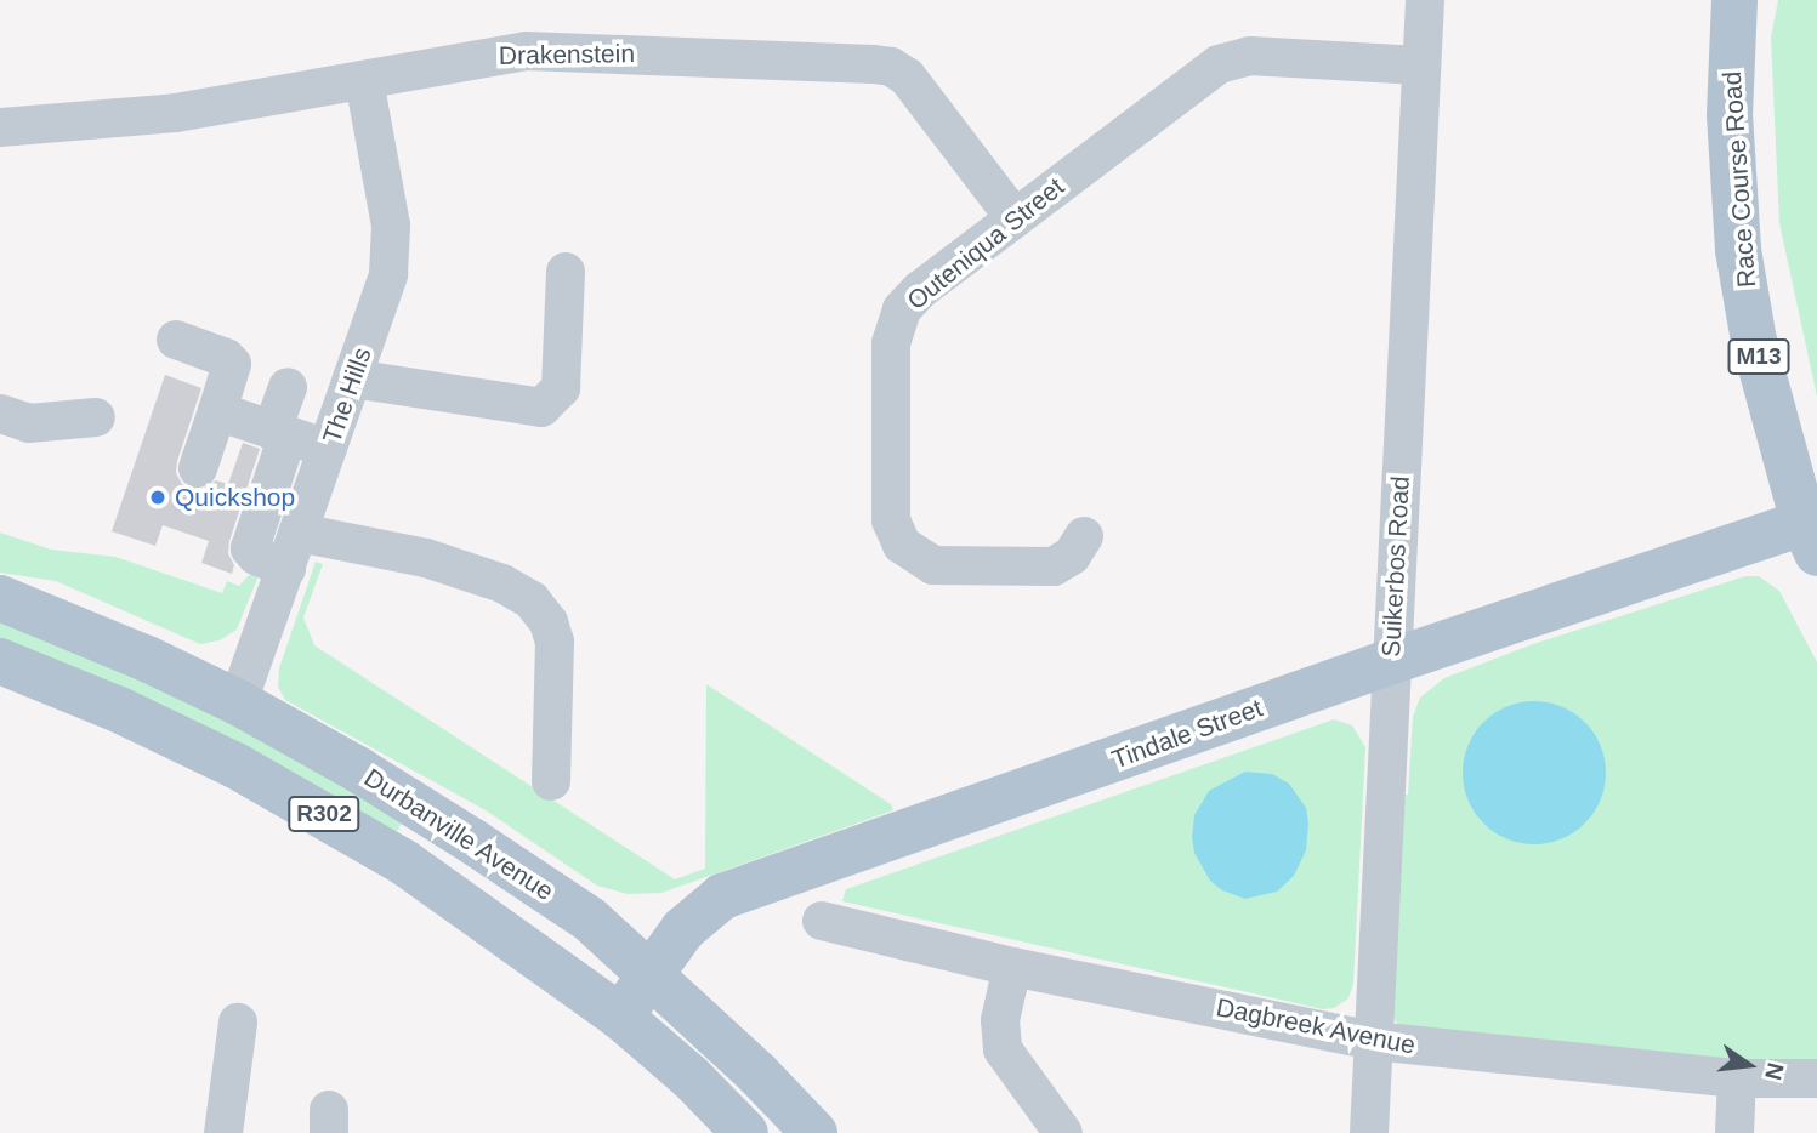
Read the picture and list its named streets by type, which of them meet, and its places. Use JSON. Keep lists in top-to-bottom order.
{
  "streets": {
    "main road": [
      "Race Course Road",
      "M13",
      "Tindale Street",
      "R302",
      "Durbanville Avenue"
    ],
    "street": [
      "Drakenstein",
      "Outeniqua Street",
      "The Hills",
      "Suikerbos Road",
      "Dagbreek Avenue"
    ]
  },
  "crossings": [
    ["Drakenstein", "Outeniqua Street"],
    ["Drakenstein", "The Hills"],
    ["Race Course Road", "Tindale Street"],
    ["Outeniqua Street", "Suikerbos Road"],
    ["The Hills", "Durbanville Avenue"],
    ["Suikerbos Road", "Tindale Street"],
    ["Suikerbos Road", "Dagbreek Avenue"],
    ["Tindale Street", "Durbanville Avenue"]
  ],
  "places": ["Quickshop"],
  "north": "right"
}
